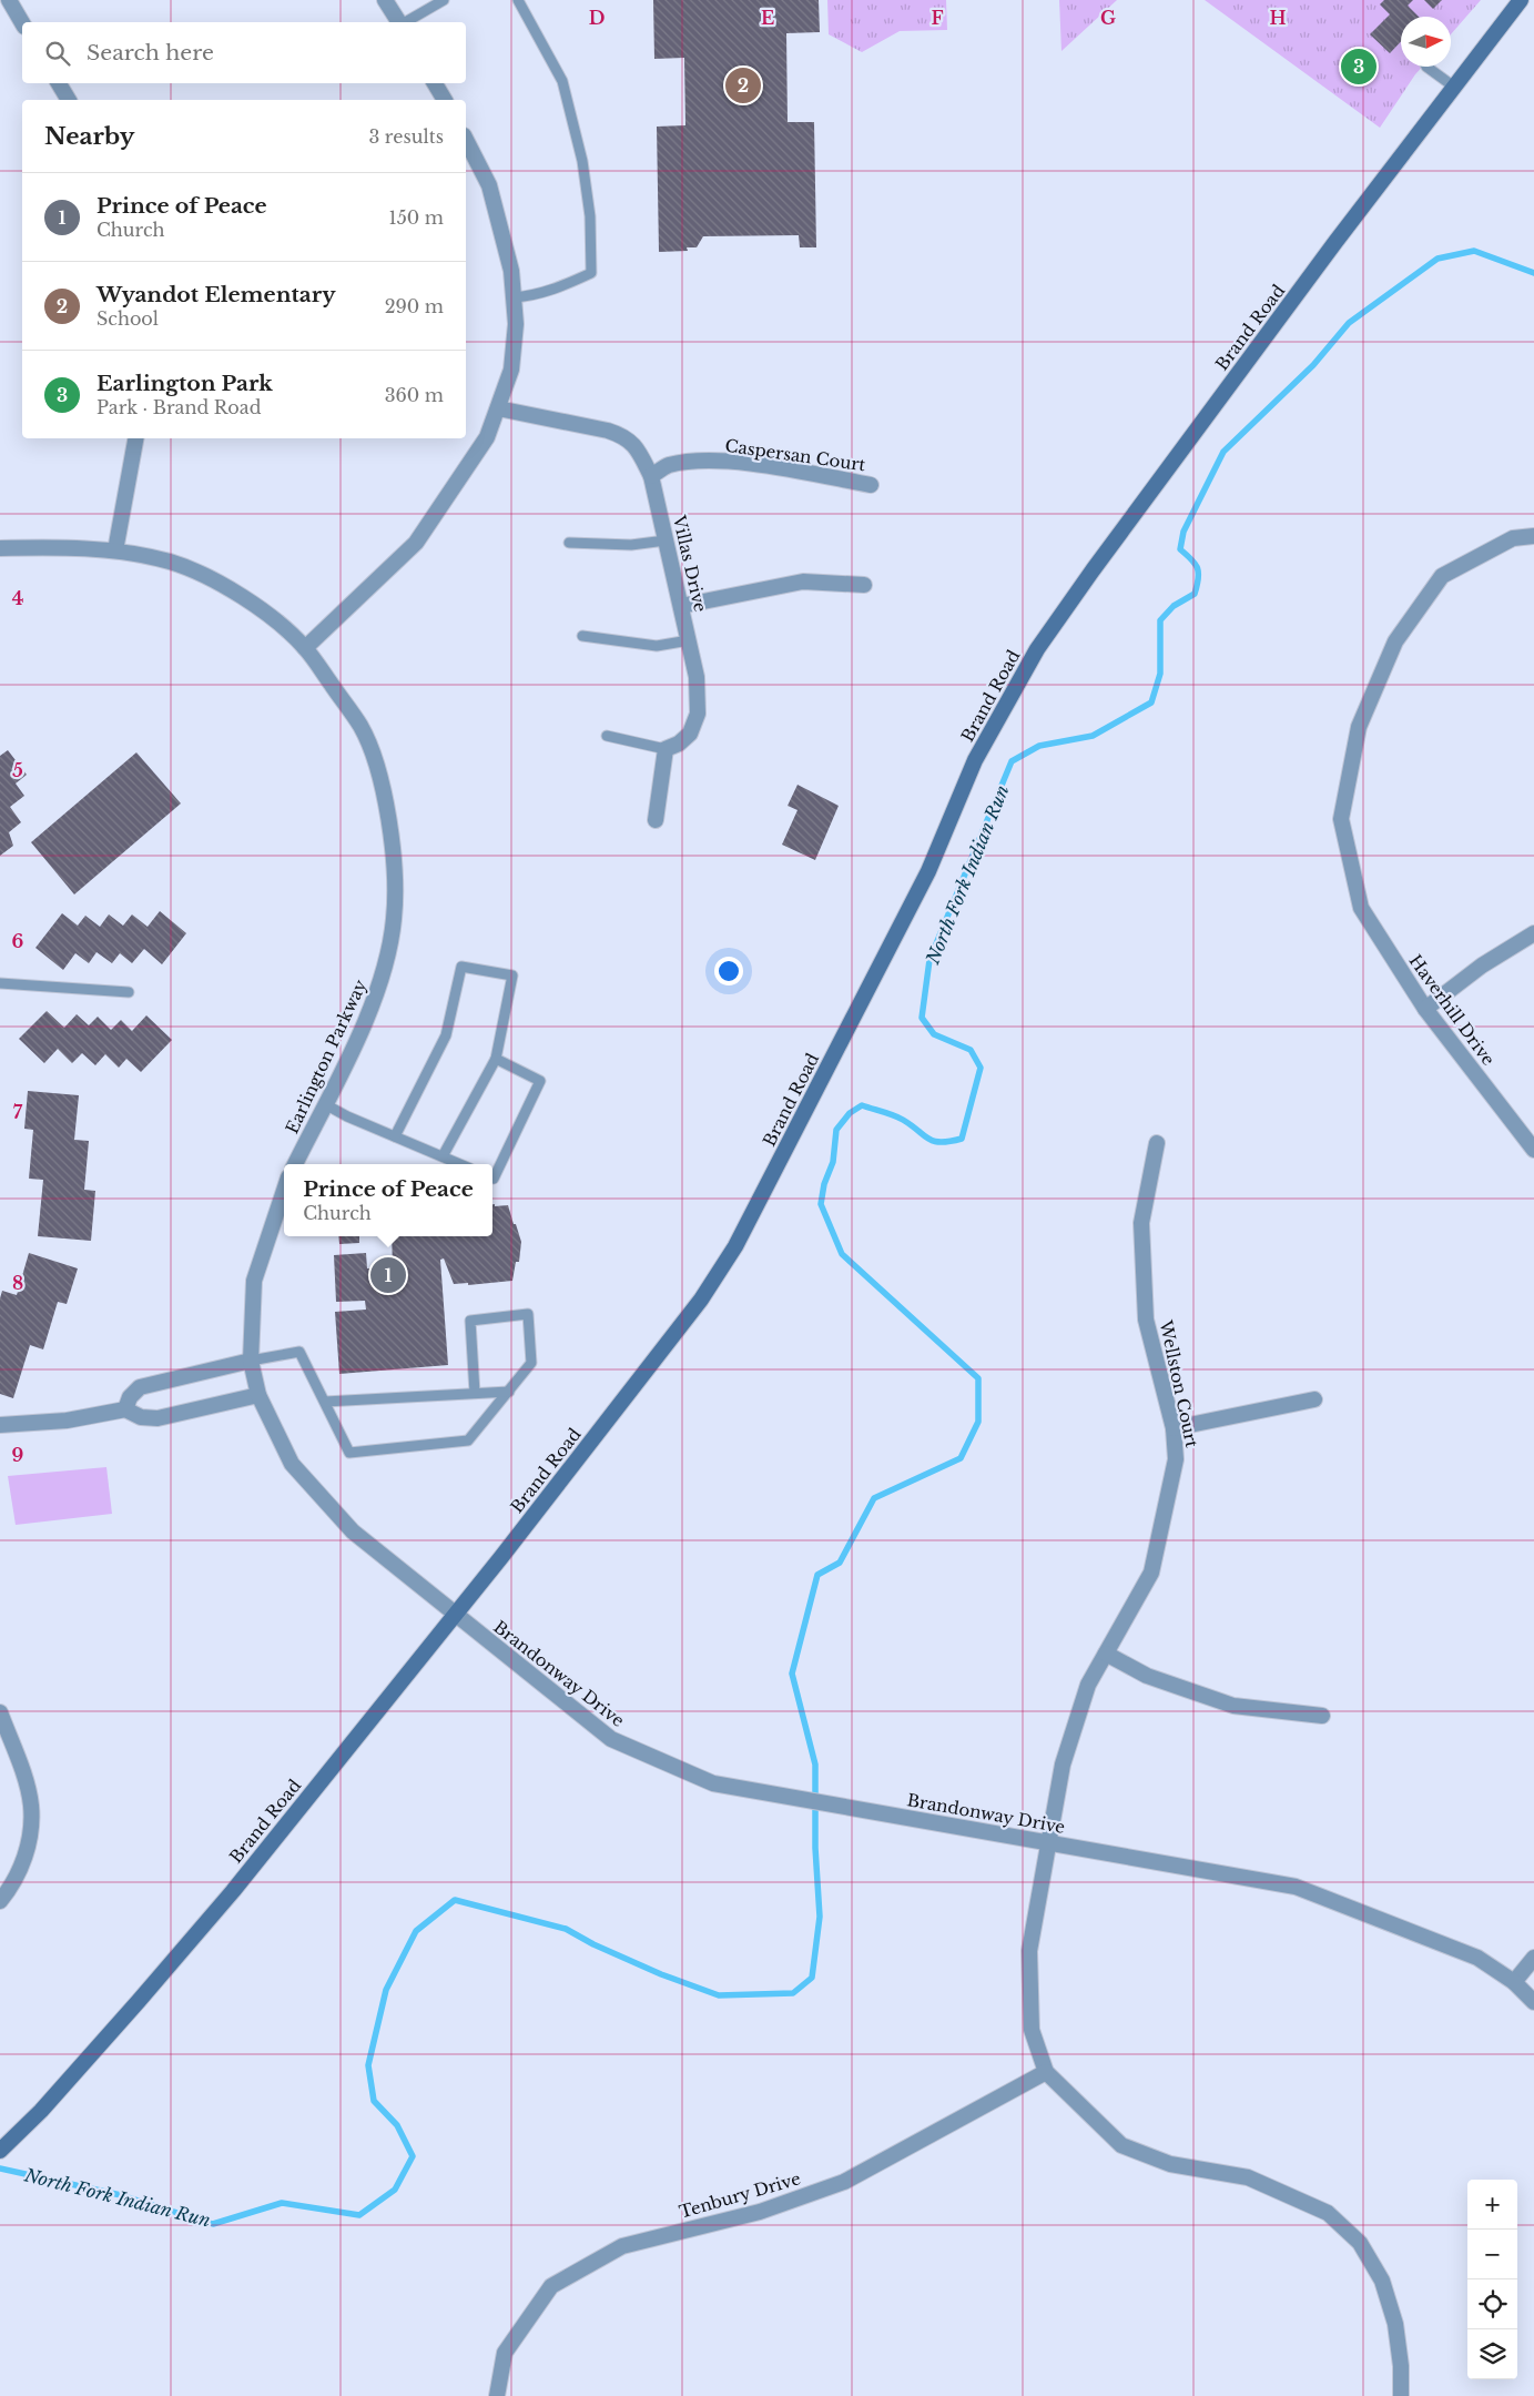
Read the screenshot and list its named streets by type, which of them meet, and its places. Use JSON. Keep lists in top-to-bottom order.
{
  "streets": {
    "main road": ["Brand Road"],
    "street": [
      "Caspersan Court",
      "Villas Drive",
      "Haverhill Drive",
      "Earlington Parkway",
      "Wellston Court",
      "Brandonway Drive",
      "Tenbury Drive"
    ]
  },
  "crossings": [
    ["Brand Road", "Brandonway Drive"],
    ["Caspersan Court", "Villas Drive"],
    ["Wellston Court", "Brandonway Drive"],
    ["Wellston Court", "Tenbury Drive"]
  ],
  "water": ["North Fork Indian Run"],
  "north": "right",
  "page": {
    "search": "Search here",
    "pins": ["3", "2", "1"],
    "heading": ["Nearby", "3 results"],
    "list": [
      {
        "mark": "1",
        "name": "Prince of Peace",
        "note": "Church",
        "value": "150 m"
      },
      {
        "mark": "2",
        "name": "Wyandot Elementary",
        "note": "School",
        "value": "290 m"
      },
      {
        "mark": "3",
        "name": "Earlington Park",
        "note": "Park · Brand Road",
        "value": "360 m"
      }
    ],
    "popup": ["Prince of Peace", "Church"],
    "map_buttons": ["+", "−"]
  },
  "grid": {
    "columns": [
      "D",
      "E",
      "F",
      "G",
      "H"
    ],
    "rows": [
      "4",
      "5",
      "6",
      "7",
      "8",
      "9"
    ]
  }
}
